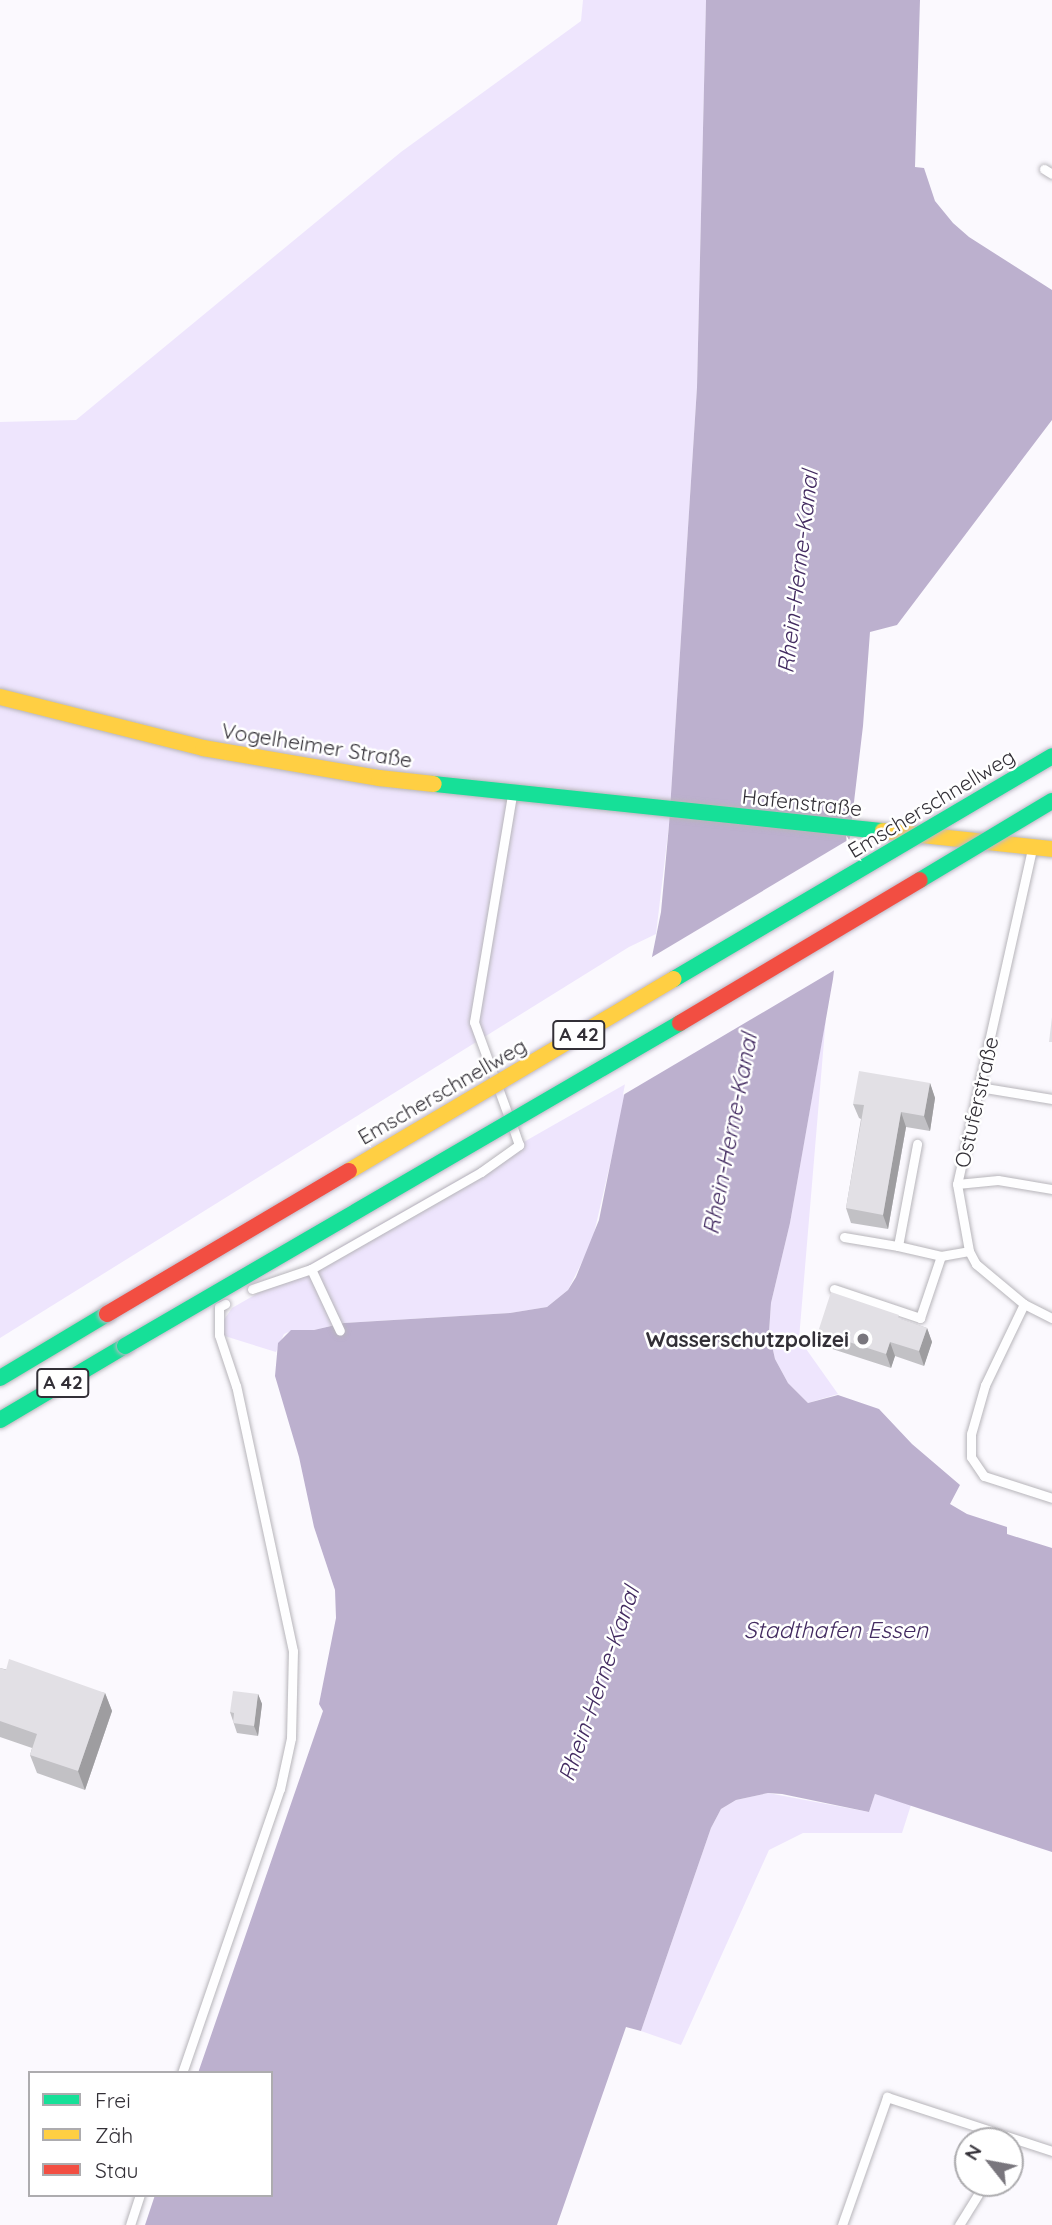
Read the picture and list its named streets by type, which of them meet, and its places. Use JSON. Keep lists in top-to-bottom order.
{
  "streets": {
    "main road": [
      "Vogelheimer Straße",
      "Hafenstraße",
      "Emscherschnellweg",
      "A 42"
    ],
    "lane": ["Ostuferstraße"]
  },
  "crossings": [
    ["Vogelheimer Straße", "Hafenstraße"],
    ["Hafenstraße", "Ostuferstraße"]
  ],
  "water": ["Rhein-Herne-Kanal", "Stadthafen Essen"],
  "places": ["Wasserschutzpolizei"],
  "legend": ["Frei", "Zäh", "Stau"],
  "north": "top left"
}
